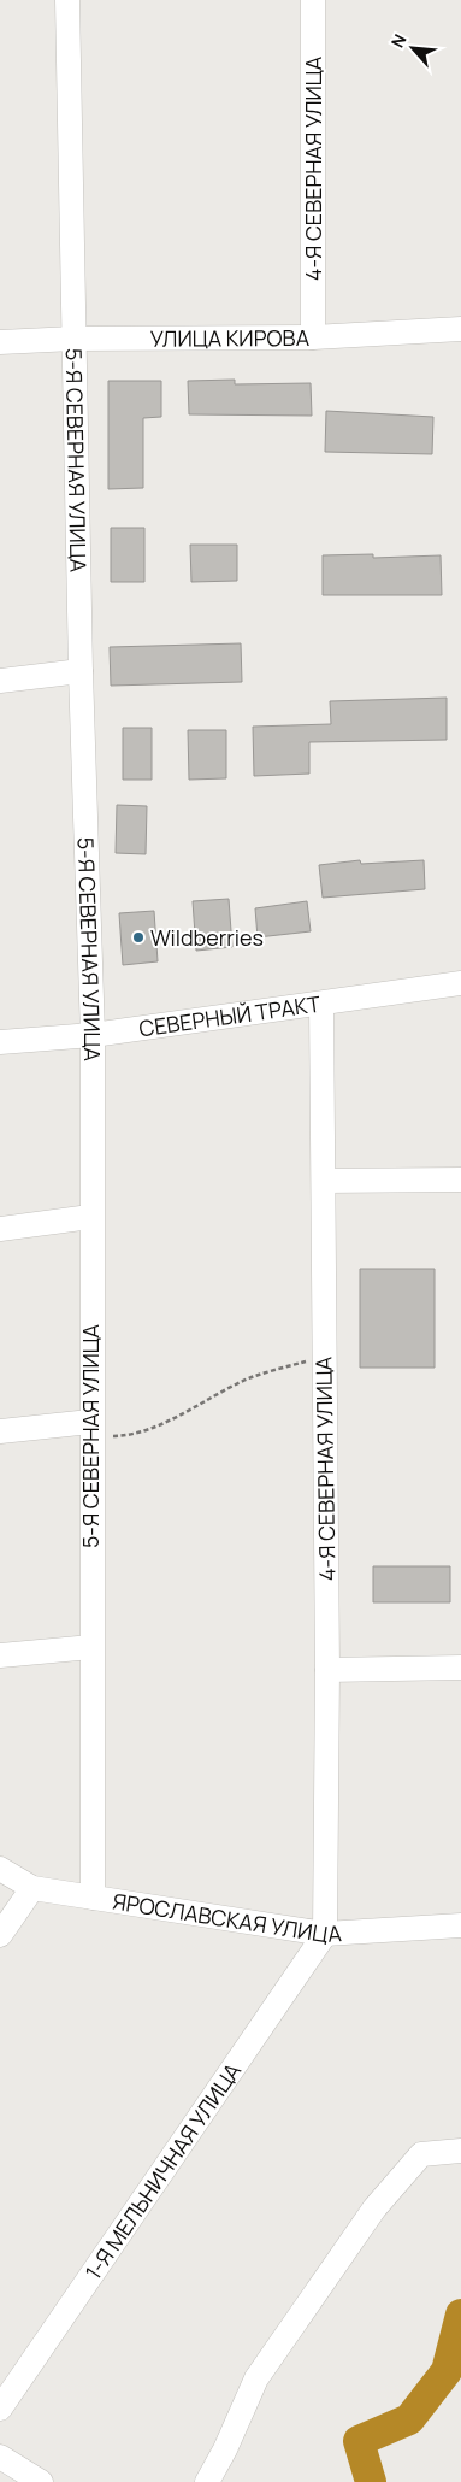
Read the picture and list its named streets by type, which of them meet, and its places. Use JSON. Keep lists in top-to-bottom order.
{
  "streets": {
    "street": [
      "4-Я СЕВЕРНАЯ УЛИЦА",
      "УЛИЦА КИРОВА",
      "5-Я СЕВЕРНАЯ УЛИЦА",
      "СЕВЕРНЫЙ ТРАКТ",
      "ЯРОСЛАВСКАЯ УЛИЦА",
      "1-Я МЕЛЬНИЧНАЯ УЛИЦА"
    ]
  },
  "crossings": [
    ["4-Я СЕВЕРНАЯ УЛИЦА", "УЛИЦА КИРОВА"],
    ["4-Я СЕВЕРНАЯ УЛИЦА", "СЕВЕРНЫЙ ТРАКТ"],
    ["4-Я СЕВЕРНАЯ УЛИЦА", "ЯРОСЛАВСКАЯ УЛИЦА"],
    ["4-Я СЕВЕРНАЯ УЛИЦА", "1-Я МЕЛЬНИЧНАЯ УЛИЦА"],
    ["УЛИЦА КИРОВА", "5-Я СЕВЕРНАЯ УЛИЦА"],
    ["5-Я СЕВЕРНАЯ УЛИЦА", "СЕВЕРНЫЙ ТРАКТ"],
    ["5-Я СЕВЕРНАЯ УЛИЦА", "ЯРОСЛАВСКАЯ УЛИЦА"],
    ["ЯРОСЛАВСКАЯ УЛИЦА", "1-Я МЕЛЬНИЧНАЯ УЛИЦА"]
  ],
  "places": ["Wildberries"],
  "north": "top left"
}
